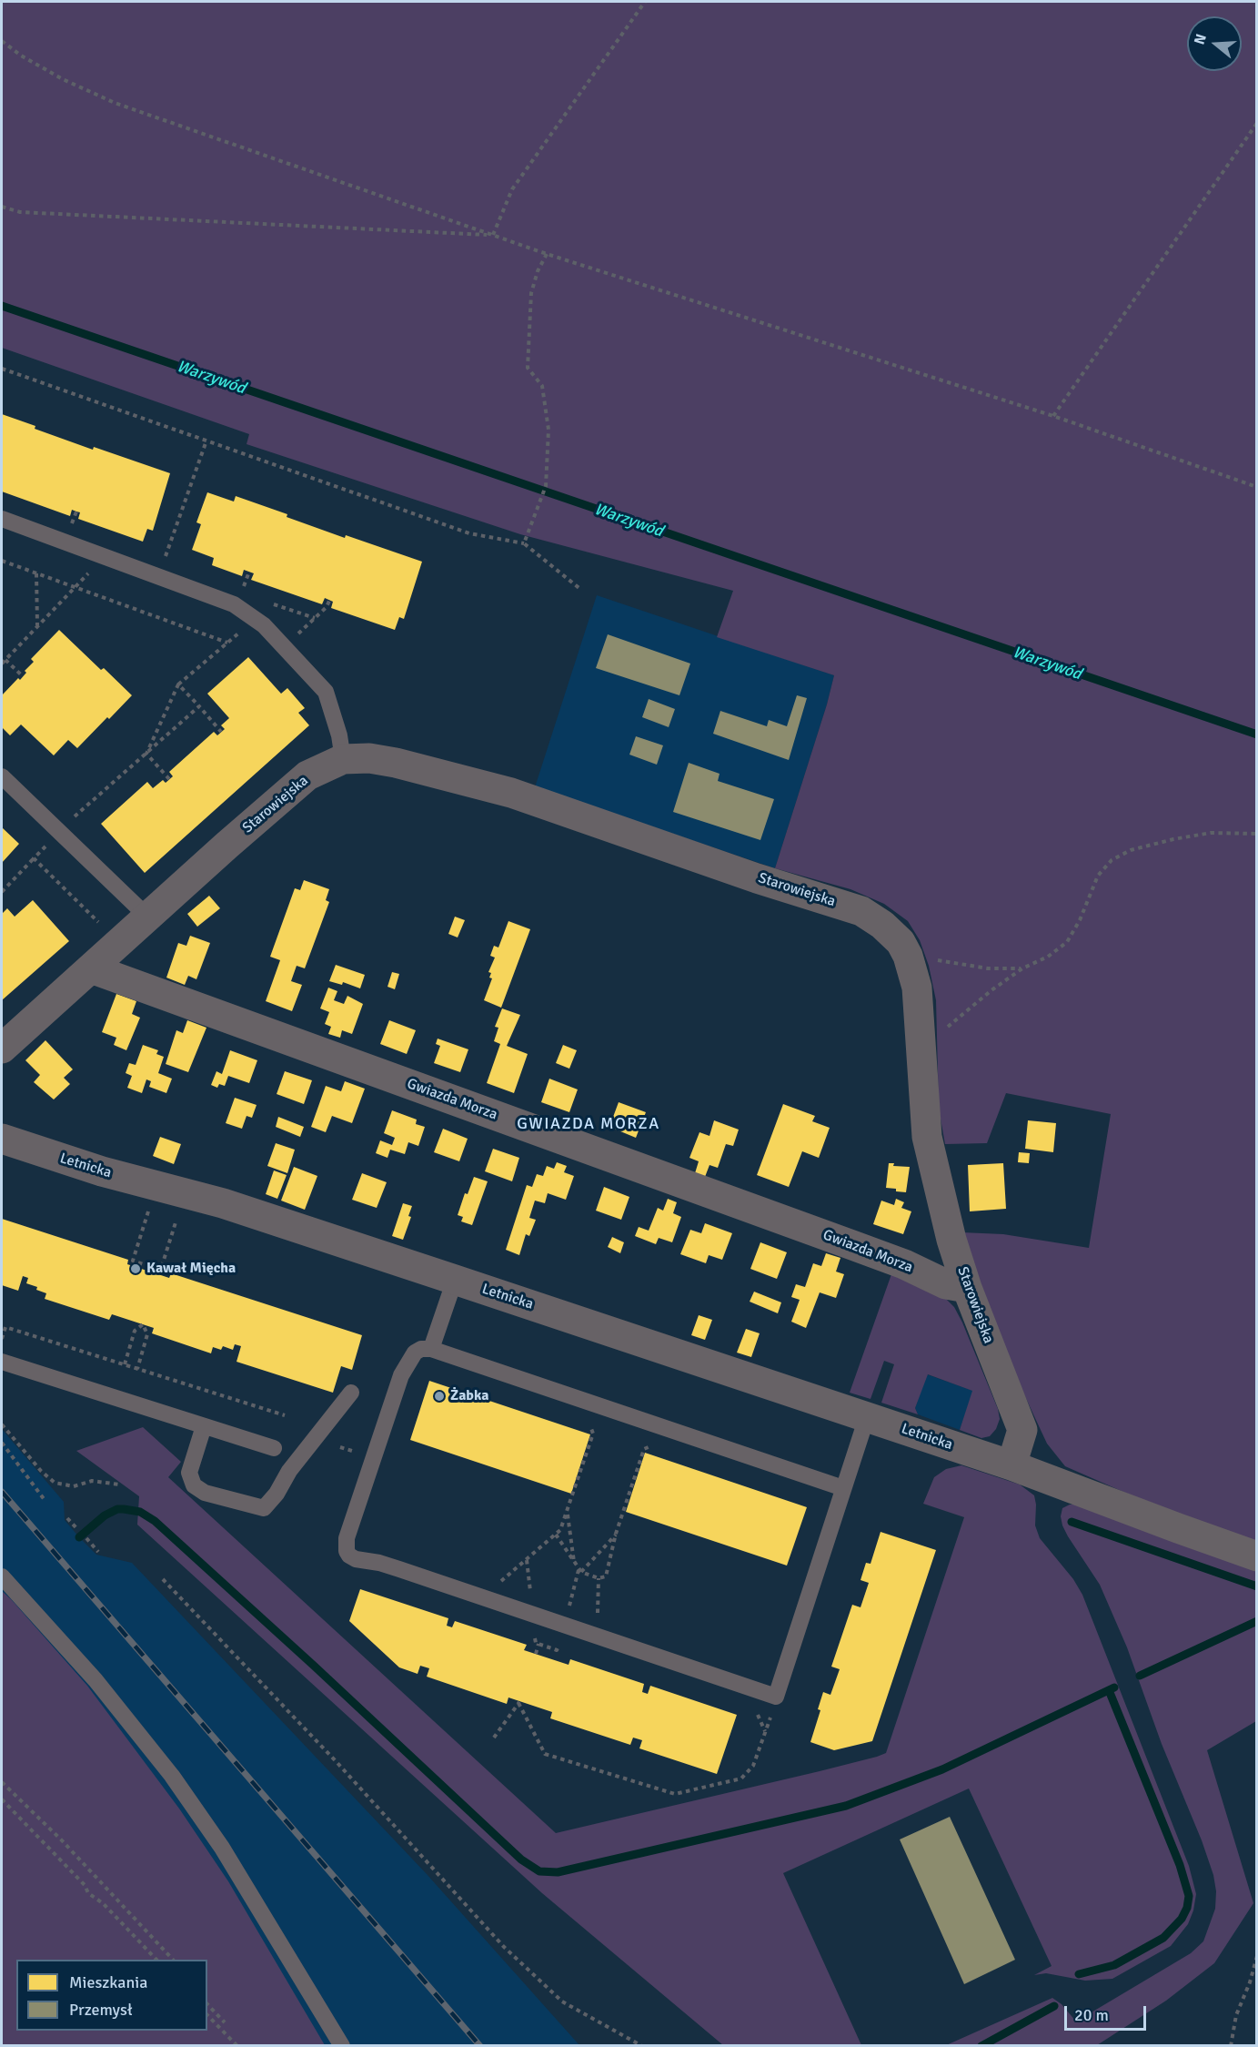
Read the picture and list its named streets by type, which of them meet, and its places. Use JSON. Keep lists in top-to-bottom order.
{
  "streets": {
    "street": ["Starowiejska", "Gwiazda Morza", "Letnicka"]
  },
  "crossings": [
    ["Starowiejska", "Gwiazda Morza"],
    ["Starowiejska", "Letnicka"]
  ],
  "districts": ["GWIAZDA MORZA"],
  "water": ["Warzywód"],
  "places": ["Kawał Mięcha", "Żabka"],
  "legend": ["Mieszkania", "Przemysł"],
  "scale_bar": "20 m",
  "north": "left"
}
